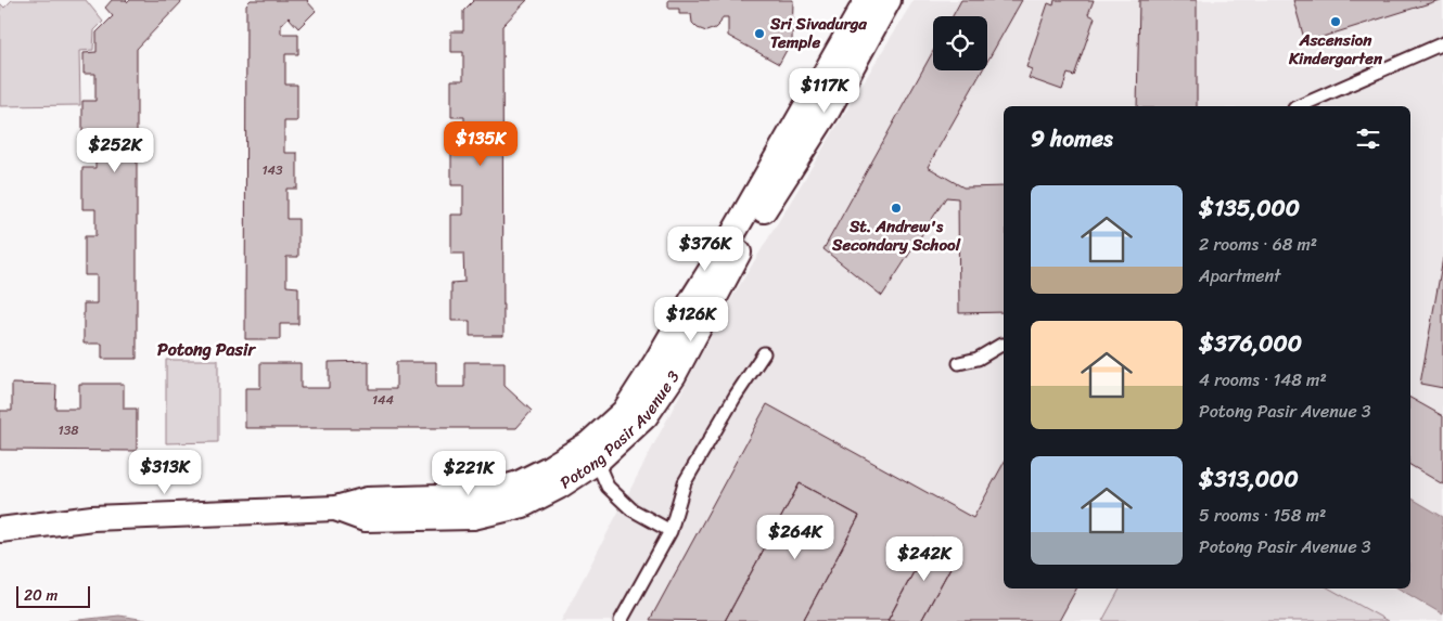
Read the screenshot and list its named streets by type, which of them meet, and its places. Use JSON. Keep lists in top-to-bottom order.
{
  "streets": {
    "street": ["Potong Pasir Avenue 3"]
  },
  "districts": ["Potong Pasir"],
  "places": ["Ascension Kindergarten", "Sri Sivadurga Temple", "St. Andrew's Secondary School"],
  "house_numbers": ["143", "144", "138"],
  "scale_bar": "20 m",
  "page": {
    "price": [
      "$117K",
      "$135K",
      "$252K",
      "$376K",
      "$126K",
      "$313K",
      "$221K",
      "$264K",
      "$242K"
    ],
    "heading": "9 homes",
    "list": [
      {
        "name": "$135,000",
        "note": "2 rooms · 68 m² · Apartment"
      },
      {
        "name": "$376,000",
        "note": "4 rooms · 148 m² · Potong Pasir Avenue 3"
      },
      {
        "name": "$313,000",
        "note": "5 rooms · 158 m² · Potong Pasir Avenue 3"
      }
    ],
    "scale": "20 m"
  }
}
